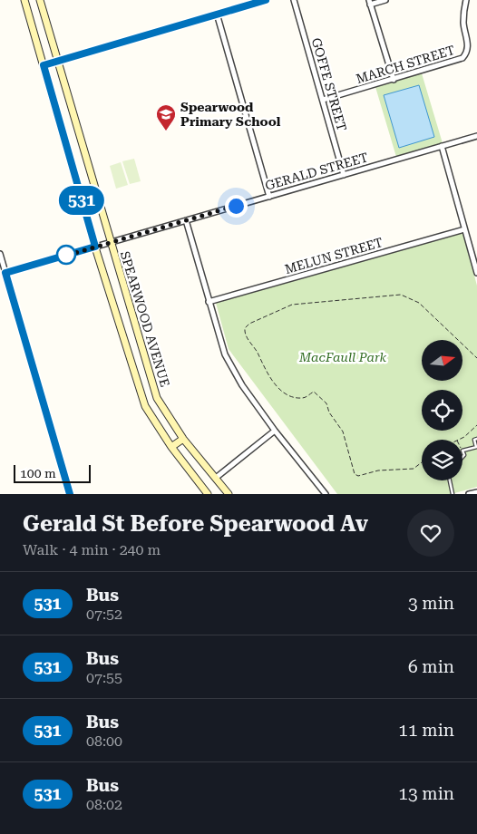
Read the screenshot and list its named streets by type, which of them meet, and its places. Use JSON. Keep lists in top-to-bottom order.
{
  "streets": {
    "main road": ["SPEARWOOD AVENUE"],
    "street": [
      "MARCH STREET",
      "GOFFE STREET",
      "GERALD STREET",
      "MELUN STREET"
    ]
  },
  "crossings": [
    ["MARCH STREET", "GOFFE STREET"],
    ["GOFFE STREET", "GERALD STREET"],
    ["GERALD STREET", "SPEARWOOD AVENUE"]
  ],
  "parks": ["MacFaull Park"],
  "places": {
    "school or university": ["Spearwood Primary School"]
  },
  "lines": ["bus line 531"],
  "scale_bar": "100 m",
  "north": "right",
  "page": {
    "on_map": "531",
    "scale": "100 m",
    "heading": ["Gerald St Before Spearwood Av", "Walk · 4 min · 240 m"],
    "list": [
      {
        "mark": "531",
        "name": "Bus",
        "note": "07:52",
        "value": "3 min"
      },
      {
        "mark": "531",
        "name": "Bus",
        "note": "07:55",
        "value": "6 min"
      },
      {
        "mark": "531",
        "name": "Bus",
        "note": "08:00",
        "value": "11 min"
      },
      {
        "mark": "531",
        "name": "Bus",
        "note": "08:02",
        "value": "13 min"
      }
    ]
  }
}
